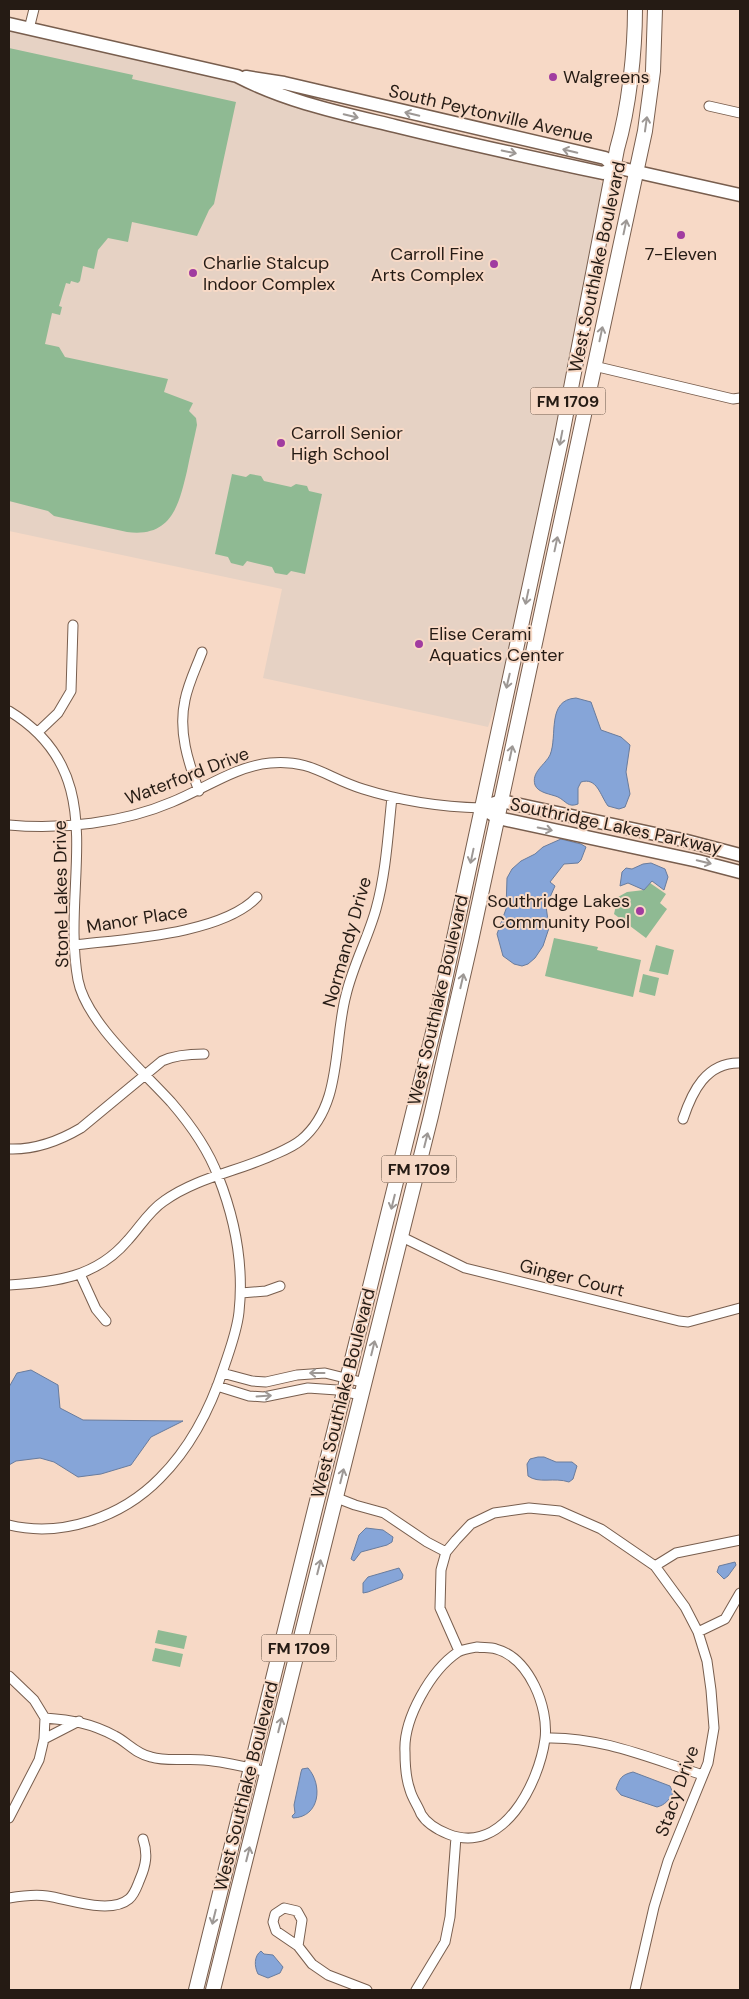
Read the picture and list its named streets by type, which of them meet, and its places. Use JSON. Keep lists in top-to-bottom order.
{
  "streets": {
    "main road": ["West Southlake Boulevard", "FM 1709"],
    "street": [
      "South Peytonville Avenue",
      "Waterford Drive",
      "Southridge Lakes Parkway",
      "Stone Lakes Drive",
      "Manor Place",
      "Normandy Drive",
      "Ginger Court",
      "Stacy Drive"
    ]
  },
  "crossings": [
    ["South Peytonville Avenue", "West Southlake Boulevard"],
    ["West Southlake Boulevard", "Waterford Drive"],
    ["West Southlake Boulevard", "Southridge Lakes Parkway"],
    ["West Southlake Boulevard", "Ginger Court"],
    ["Waterford Drive", "Southridge Lakes Parkway"],
    ["Waterford Drive", "Stone Lakes Drive"],
    ["Waterford Drive", "Normandy Drive"],
    ["Stone Lakes Drive", "Manor Place"],
    ["Stone Lakes Drive", "Normandy Drive"]
  ],
  "places": [
    "Walgreens",
    "7-Eleven",
    "Carroll Fine Arts Complex",
    "Charlie Stalcup Indoor Complex",
    "Carroll Senior High School",
    "Elise Cerami Aquatics Center",
    "Southridge Lakes Community Pool"
  ]
}
